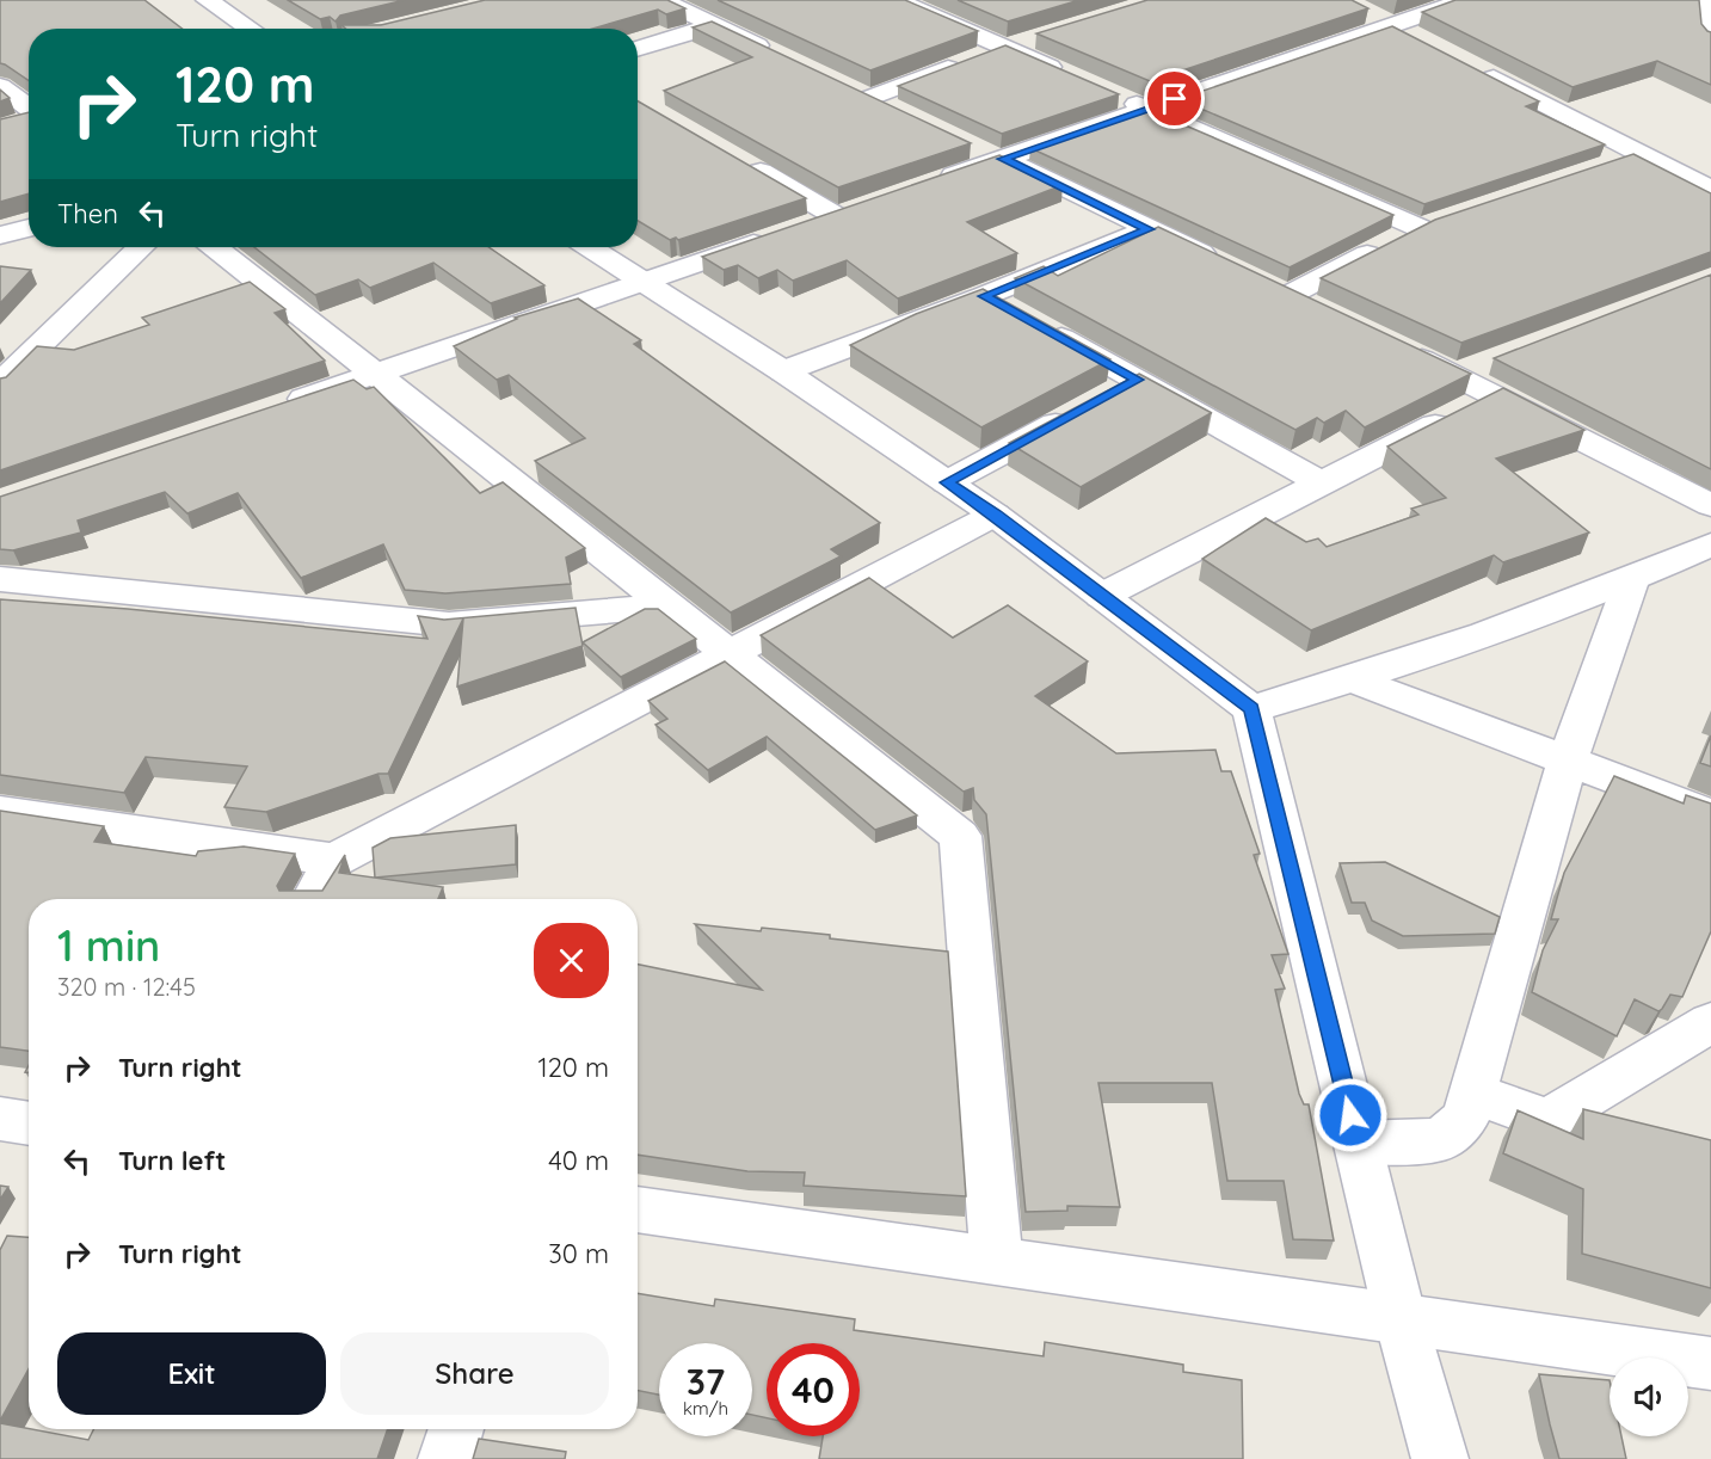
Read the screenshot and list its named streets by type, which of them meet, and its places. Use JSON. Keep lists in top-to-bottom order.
{
  "page": {
    "turn": ["120 m", "Turn right"],
    "then": "Then",
    "heading": ["1 min", "320 m · 12:45"],
    "list": [
      {
        "name": "Turn right",
        "value": "120 m"
      },
      {
        "name": "Turn left",
        "value": "40 m"
      },
      {
        "name": "Turn right",
        "value": "30 m"
      }
    ],
    "buttons": ["Exit", "Share"],
    "speed": "37 km/h",
    "limit": "40"
  }
}
